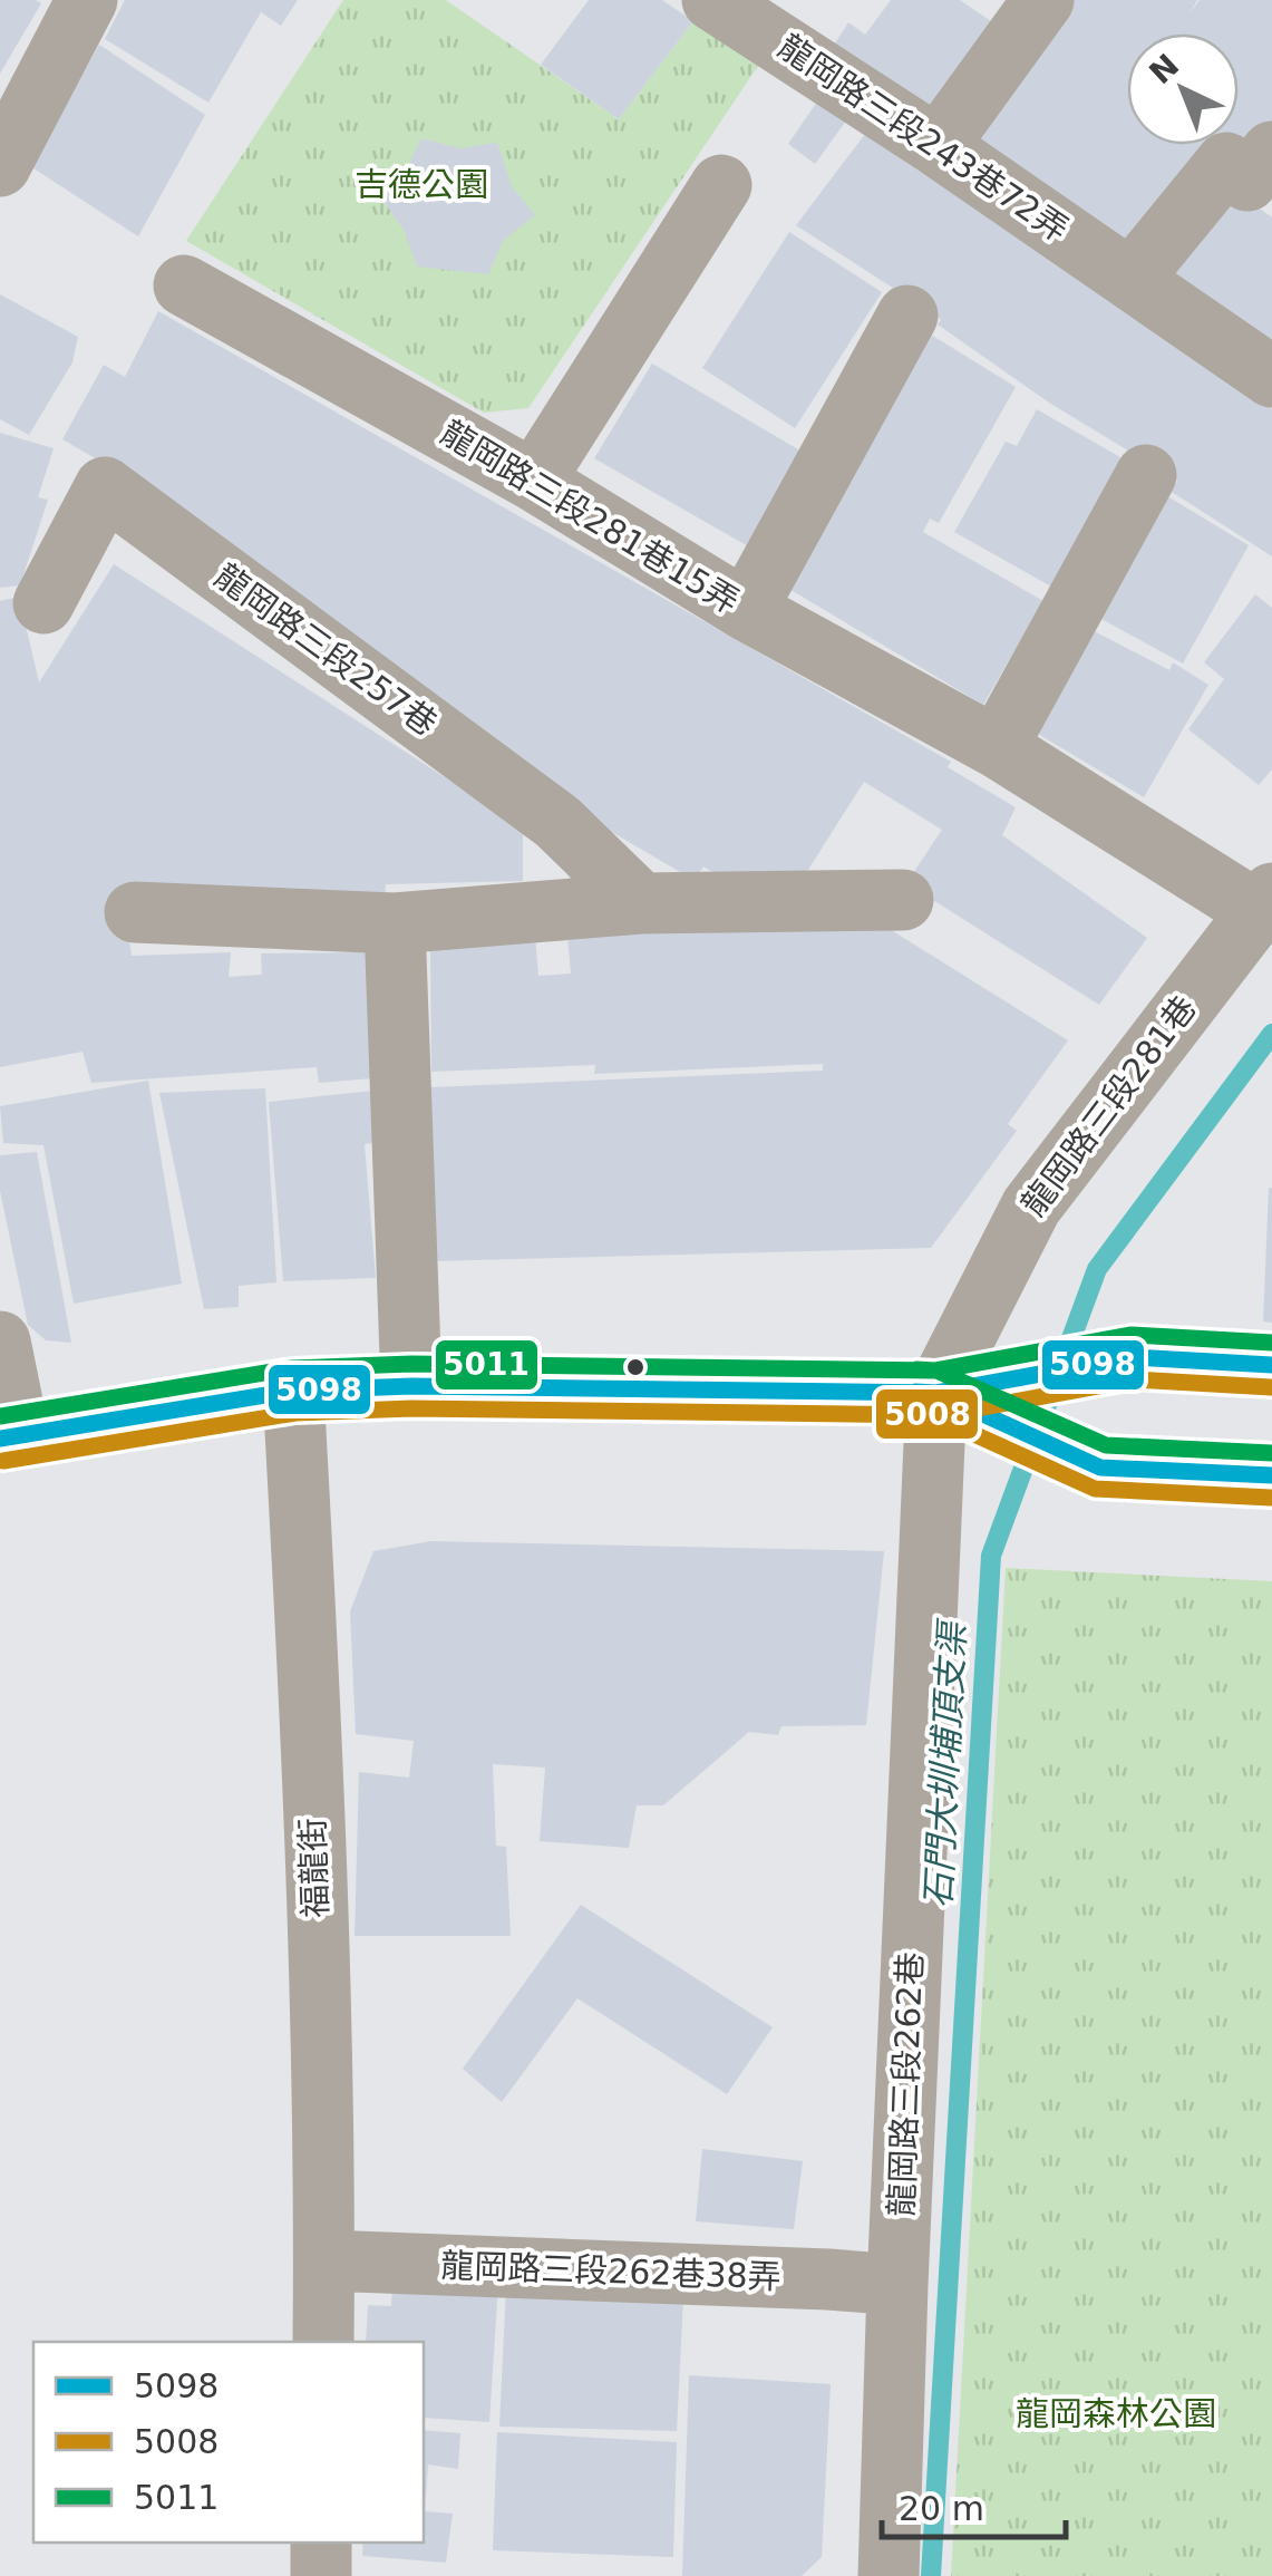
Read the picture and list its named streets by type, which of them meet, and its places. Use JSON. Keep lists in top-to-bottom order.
{
  "streets": {
    "street": [
      "龍岡路三段243巷72弄",
      "龍岡路三段281巷15弄",
      "龍岡路三段257巷",
      "龍岡路三段281巷",
      "福龍街",
      "龍岡路三段262巷",
      "龍岡路三段262巷38弄"
    ]
  },
  "crossings": [
    ["龍岡路三段281巷15弄", "龍岡路三段281巷"],
    ["龍岡路三段281巷", "龍岡路三段262巷"],
    ["福龍街", "龍岡路三段262巷38弄"],
    ["龍岡路三段262巷", "龍岡路三段262巷38弄"]
  ],
  "water": ["石門大圳埔頂支渠"],
  "parks": ["吉德公園", "龍岡森林公園"],
  "lines": ["transit line 5011", "transit line 5098", "transit line 5008"],
  "legend": ["5098", "5008", "5011"],
  "scale_bar": "20 m",
  "north": "top left"
}
